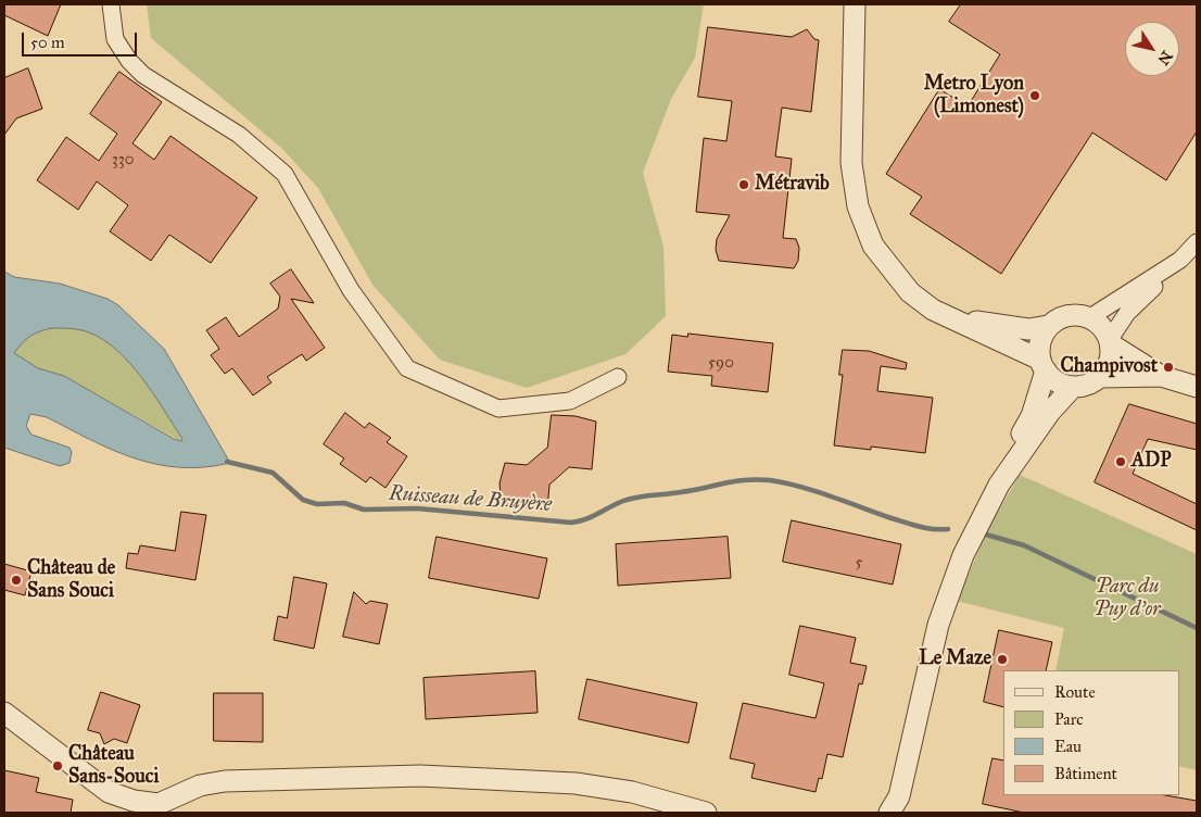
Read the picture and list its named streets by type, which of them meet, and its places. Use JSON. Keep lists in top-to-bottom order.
{
  "water": ["Ruisseau de Bruyère"],
  "parks": ["Parc du Puy d'or"],
  "places": [
    "Metro Lyon (Limonest)",
    "Métravib",
    "Champivost",
    "ADP",
    "Château de Sans Souci",
    "Le Maze",
    "Château Sans-Souci"
  ],
  "house_numbers": ["330", "590", "5"],
  "legend": [
    "Route",
    "Parc",
    "Eau",
    "Bâtiment"
  ],
  "scale_bar": "50 m",
  "north": "bottom right"
}
